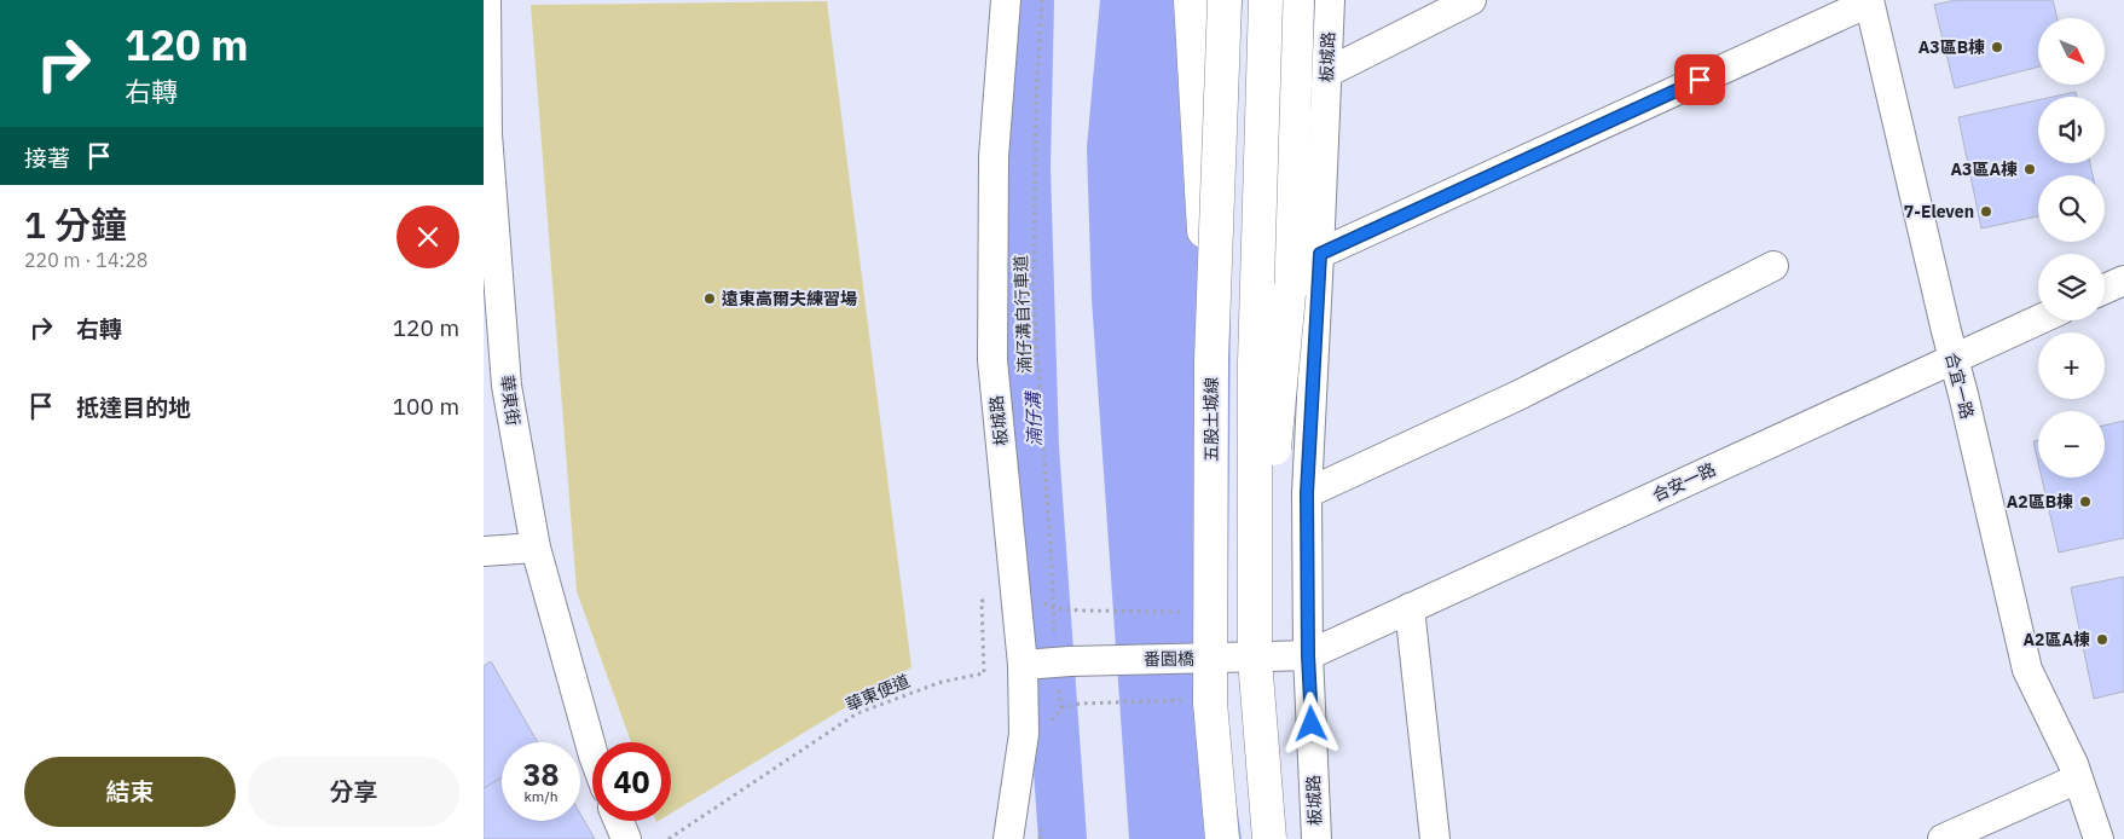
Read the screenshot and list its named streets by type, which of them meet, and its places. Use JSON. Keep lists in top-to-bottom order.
{
  "streets": {
    "highway": ["五股土城線"],
    "street": [
      "板城路",
      "合宜一路",
      "華東街",
      "合安一路",
      "番園橋"
    ],
    "path": ["湳仔溝自行車道", "華東便道"]
  },
  "crossings": [
    ["板城路", "合安一路"],
    ["板城路", "番園橋"],
    ["板城路", "華東便道"],
    ["湳仔溝自行車道", "番園橋"],
    ["湳仔溝自行車道", "華東便道"],
    ["合宜一路", "合安一路"],
    ["合安一路", "番園橋"]
  ],
  "water": ["湳仔溝"],
  "places": [
    "A3區B棟",
    "A3區A棟",
    "7-Eleven",
    "遠東高爾夫練習場",
    "A2區B棟",
    "A2區A棟"
  ],
  "north": "bottom right",
  "page": {
    "turn": ["120 m", "右轉"],
    "map_buttons": ["+", "−"],
    "then": "接著",
    "heading": ["1 分鐘", "220 m · 14:28"],
    "list": [
      {
        "name": "右轉",
        "value": "120 m"
      },
      {
        "name": "抵達目的地",
        "value": "100 m"
      }
    ],
    "speed": "38 km/h",
    "limit": "40",
    "buttons": ["結束", "分享"]
  }
}
